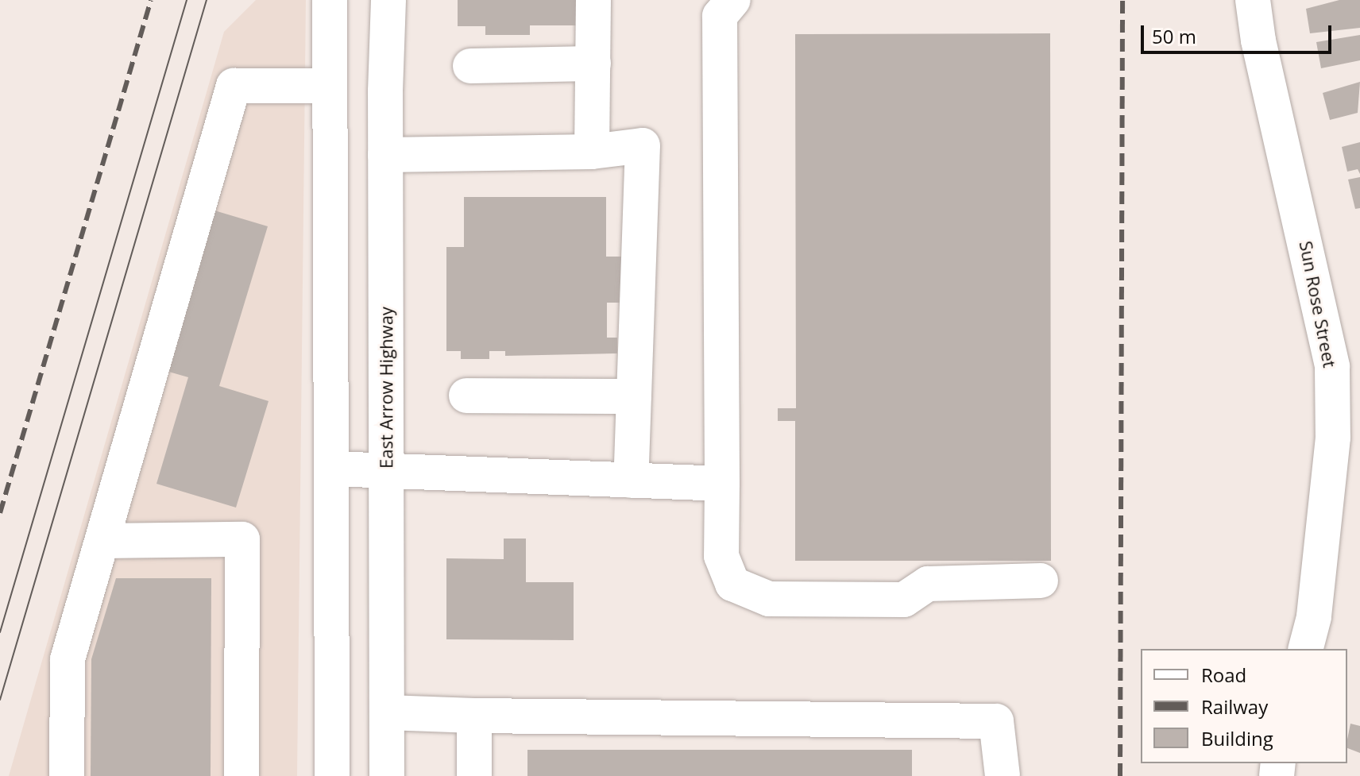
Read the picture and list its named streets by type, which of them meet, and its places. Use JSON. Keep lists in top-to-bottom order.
{
  "streets": {
    "main road": ["Sun Rose Street", "East Arrow Highway"]
  },
  "legend": ["Road", "Railway", "Building"],
  "scale_bar": "50 m"
}
